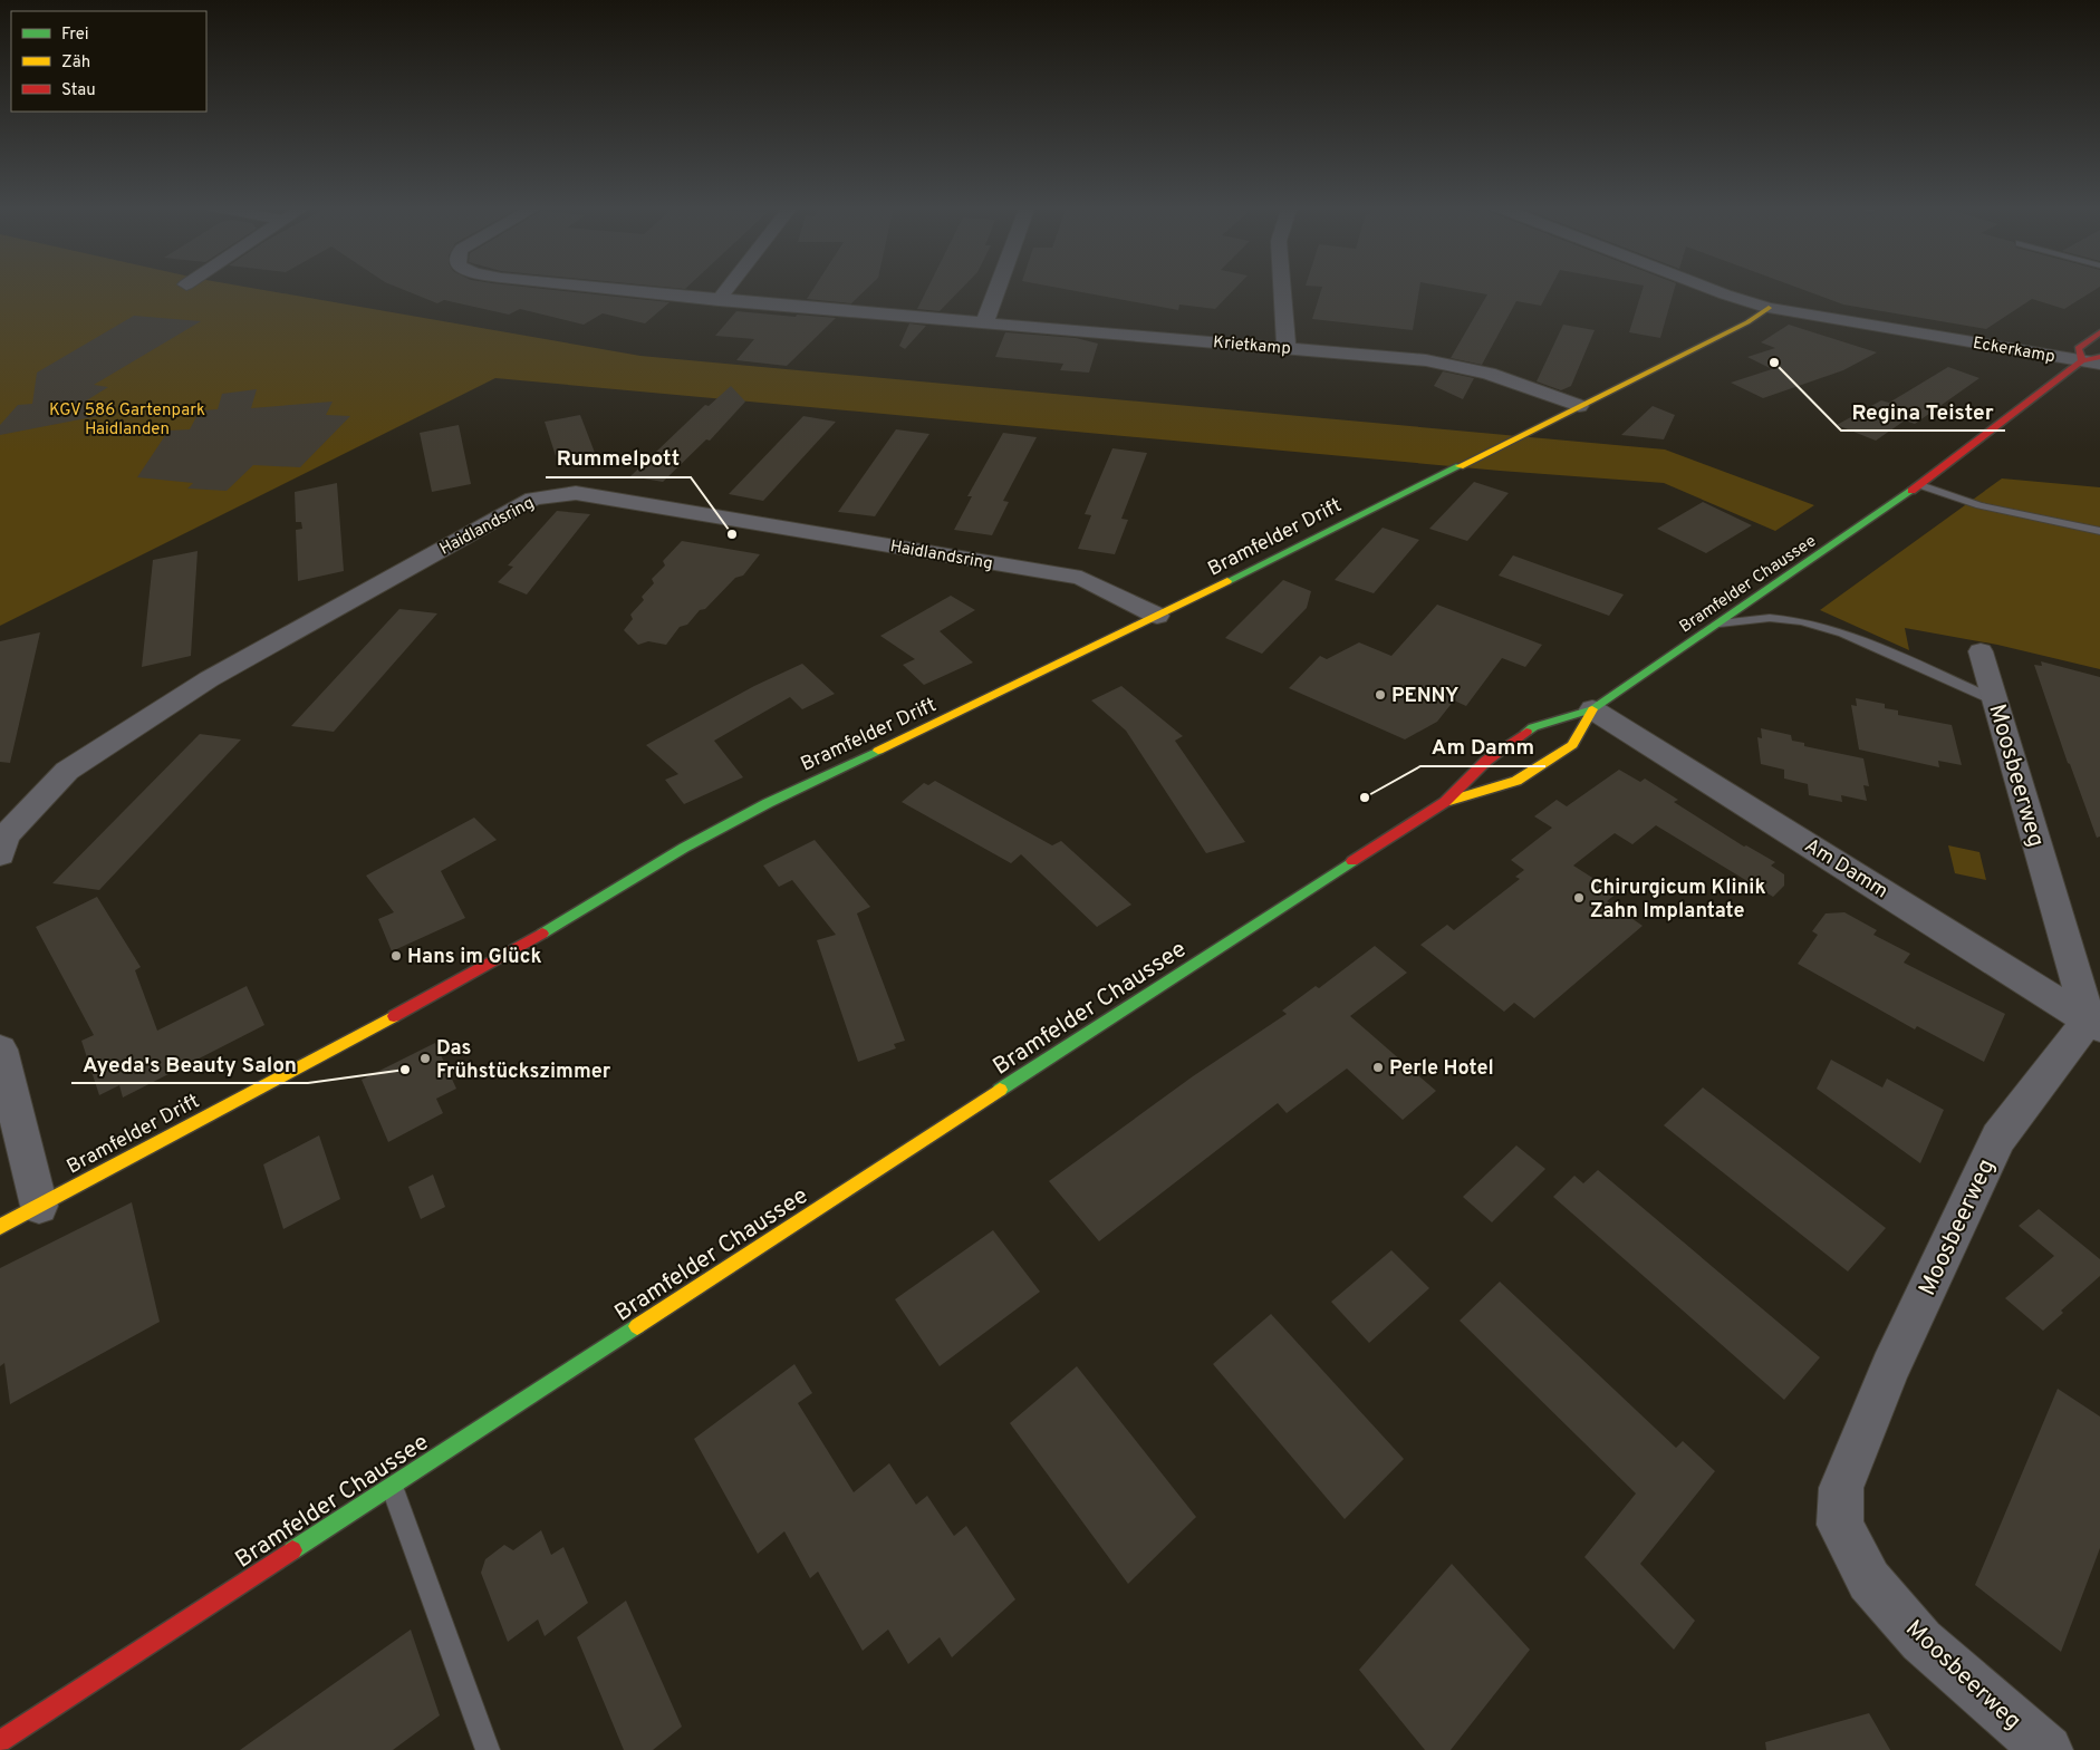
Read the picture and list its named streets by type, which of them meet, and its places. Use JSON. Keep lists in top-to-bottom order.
{
  "streets": {
    "main road": ["Bramfelder Drift", "Bramfelder Chaussee"],
    "street": [
      "Krietkamp",
      "Eckerkamp",
      "Haidlandsring",
      "Moosbeerweg",
      "Am Damm"
    ]
  },
  "crossings": [
    ["Krietkamp", "Bramfelder Drift"],
    ["Eckerkamp", "Bramfelder Drift"],
    ["Eckerkamp", "Bramfelder Chaussee"],
    ["Haidlandsring", "Bramfelder Drift"],
    ["Bramfelder Chaussee", "Am Damm"],
    ["Moosbeerweg", "Am Damm"]
  ],
  "parks": ["KGV 586 Gartenpark Haidlanden"],
  "places": [
    "Regina Teister",
    "Rummelpott",
    "PENNY",
    "Am Damm",
    "Chirurgicum Klinik Zahn Implantate",
    "Hans im Glück",
    "Das Frühstückszimmer",
    "Perle Hotel",
    "Ayeda's Beauty Salon"
  ],
  "legend": ["Frei", "Zäh", "Stau"]
}
